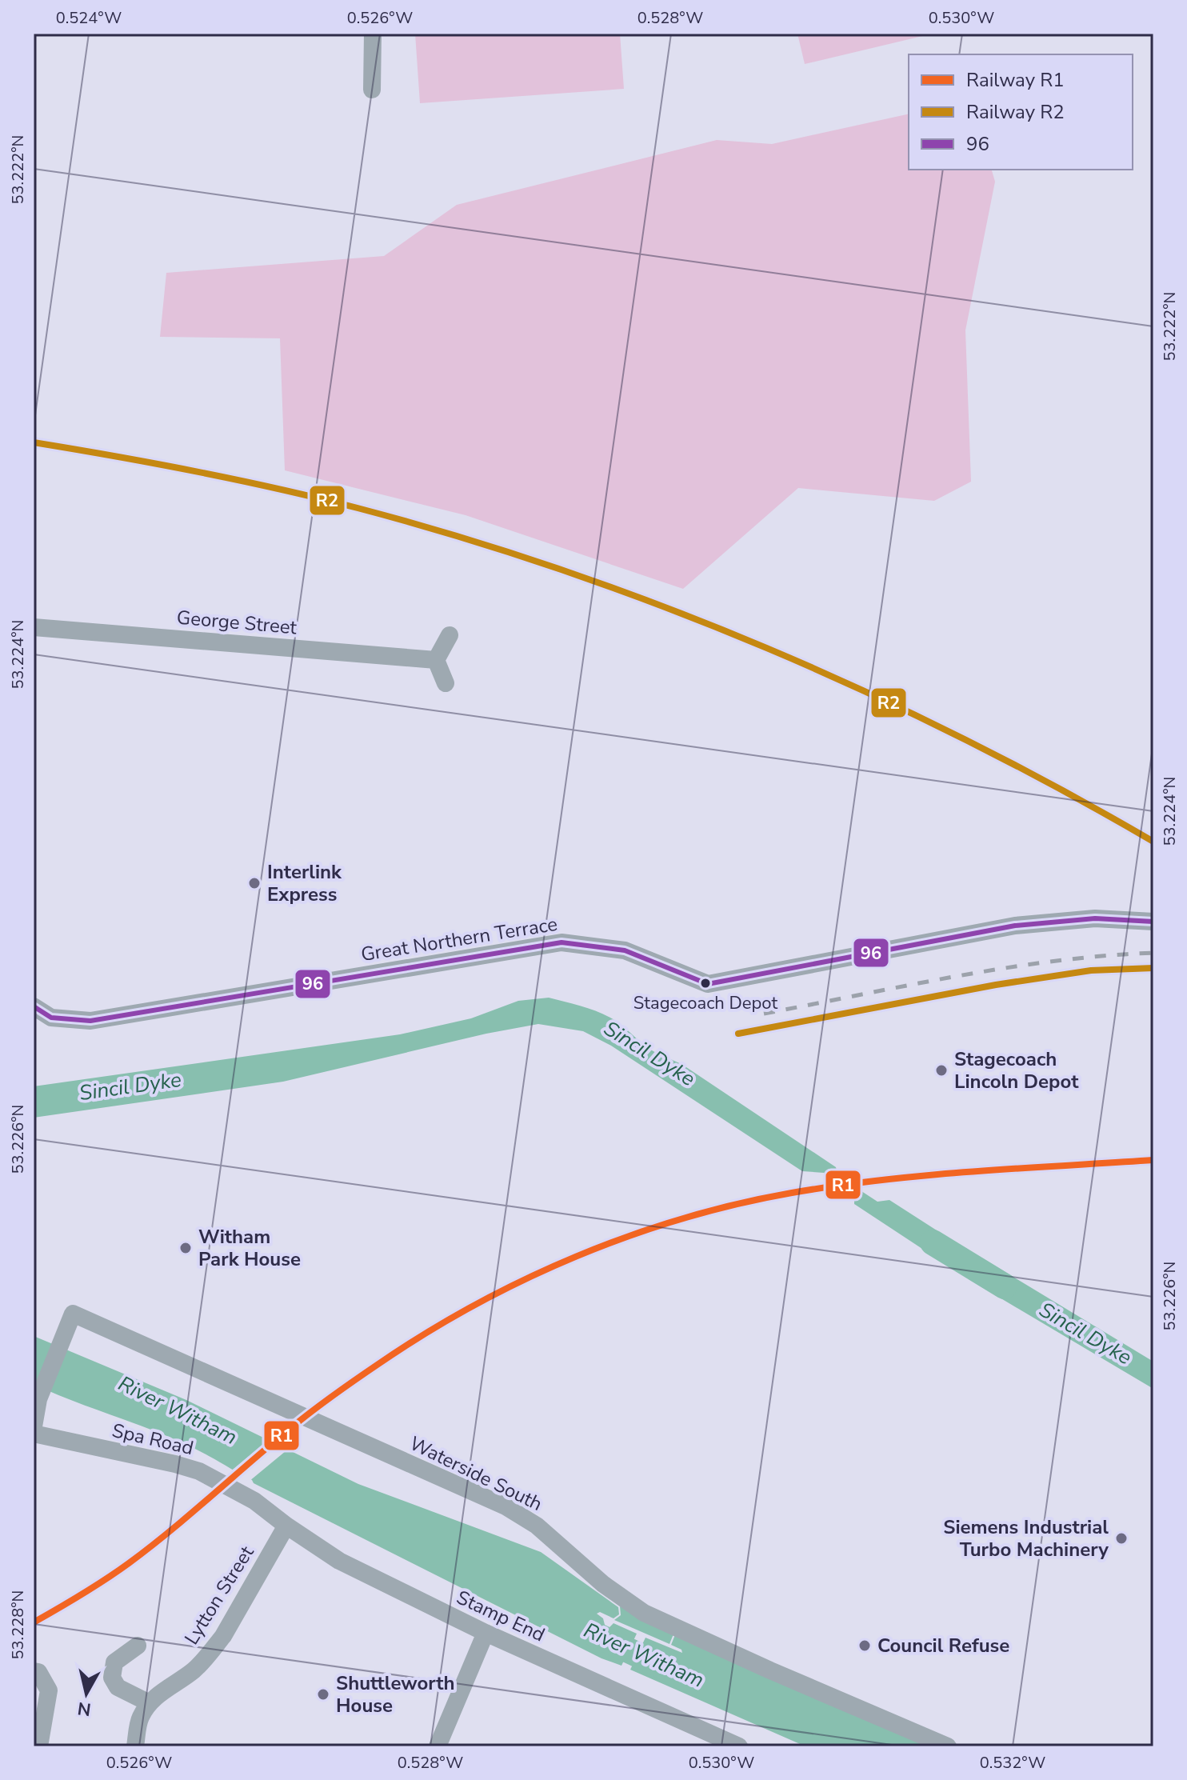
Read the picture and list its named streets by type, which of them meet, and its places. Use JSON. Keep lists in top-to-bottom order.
{
  "streets": {
    "street": [
      "George Street",
      "Great Northern Terrace",
      "Spa Road",
      "Waterside South",
      "Lytton Street",
      "Stamp End"
    ]
  },
  "crossings": [
    ["Spa Road", "Lytton Street"],
    ["Spa Road", "Stamp End"],
    ["Lytton Street", "Stamp End"]
  ],
  "water": ["Sincil Dyke", "River Witham"],
  "places": [
    "Interlink Express",
    "Stagecoach Depot",
    "Stagecoach Lincoln Depot",
    "Witham Park House",
    "Siemens Industrial Turbo Machinery",
    "Council Refuse",
    "Shuttleworth House"
  ],
  "lines": ["rail line R2", "transit line 96", "rail line R1"],
  "legend": ["Railway R1", "Railway R2", "96"],
  "north": "bottom",
  "coordinates": [
    "0.524°W",
    "0.526°W",
    "0.528°W",
    "0.530°W",
    "53.222°N",
    "53.224°N",
    "53.226°N",
    "53.228°N",
    "0.532°W"
  ]
}
